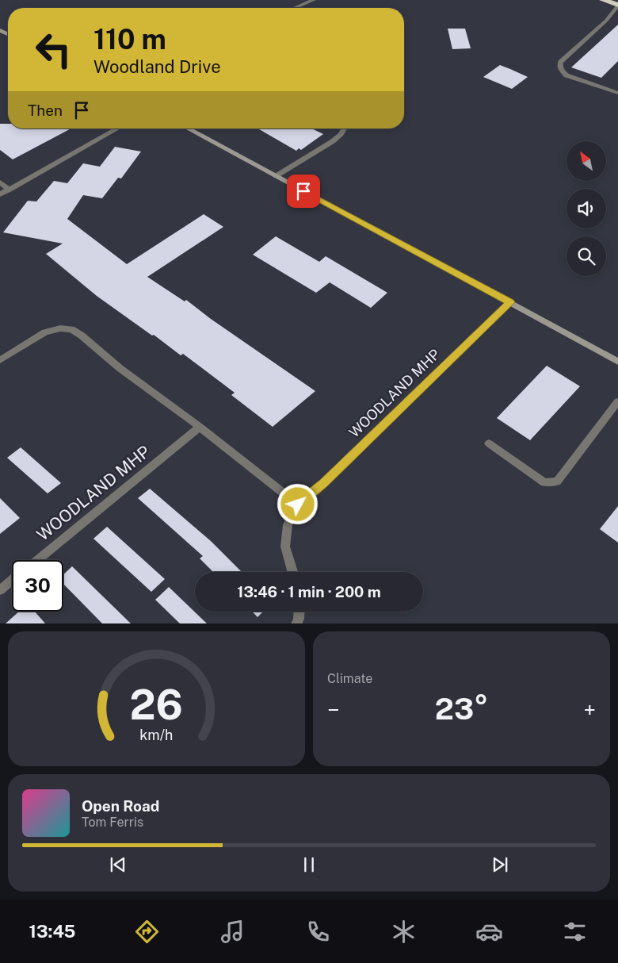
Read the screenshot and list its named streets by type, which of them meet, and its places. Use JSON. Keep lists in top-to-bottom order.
{
  "streets": {
    "street": ["WOODLAND MHP"]
  },
  "north": "top left",
  "page": {
    "turn": ["110 m", "Woodland Drive"],
    "then": "Then",
    "limit": "30",
    "trip": "13:46 · 1 min · 200 m",
    "tile": "Climate",
    "heat": ["−", "23°", "+"],
    "song": ["Open Road", "Tom Ferris"],
    "tabs": "13:45",
    "gauge": ["26", "km/h"]
  }
}
